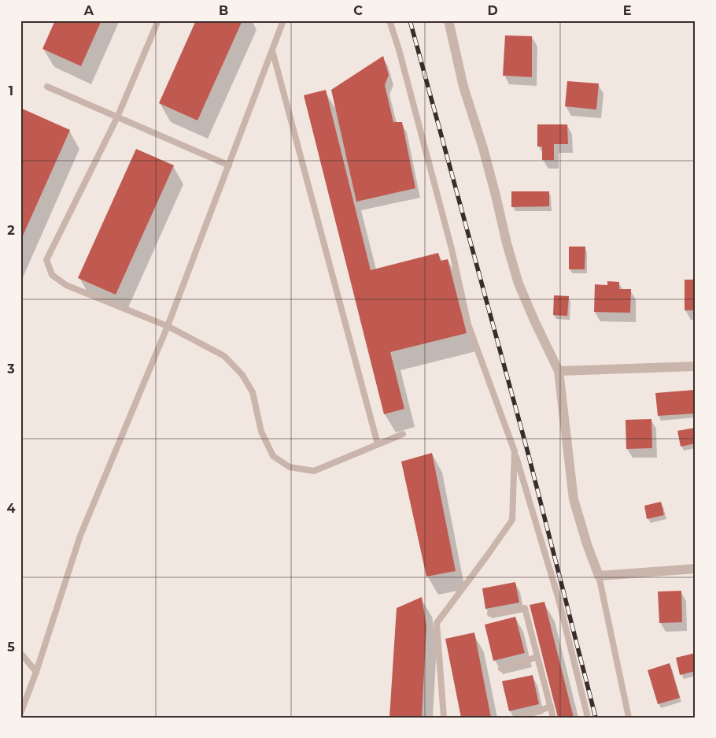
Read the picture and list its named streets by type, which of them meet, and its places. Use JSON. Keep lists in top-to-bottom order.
{
  "grid": {
    "columns": [
      "A",
      "B",
      "C",
      "D",
      "E"
    ],
    "rows": [
      "1",
      "2",
      "3",
      "4",
      "5"
    ]
  }
}
